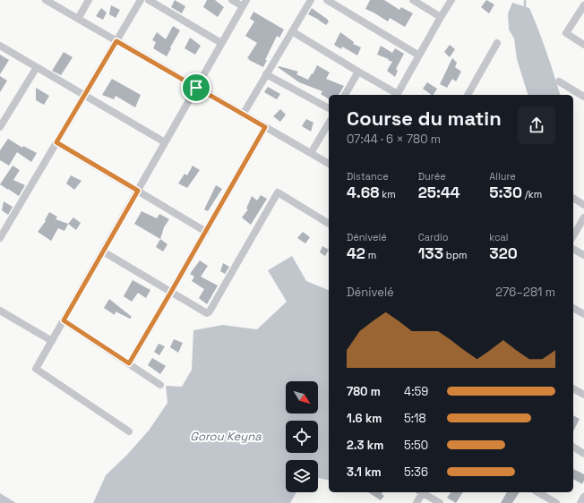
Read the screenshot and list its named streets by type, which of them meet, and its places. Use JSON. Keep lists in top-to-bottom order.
{
  "water": ["Gorou Keyna"],
  "north": "bottom right",
  "page": {
    "heading": ["Course du matin", "07:44 · 6 × 780 m"],
    "stats": [
      ["Distance", "4.68 km"],
      ["Durée", "25:44"],
      ["Allure", "5:30 /km"],
      ["Dénivelé", "42 m"],
      ["Cardio", "133 bpm"],
      ["kcal", "320"]
    ],
    "chart": ["Dénivelé", "276–281 m"],
    "list": [
      {
        "name": "780 m",
        "note": "4:59"
      },
      {
        "name": "1.6 km",
        "note": "5:18"
      },
      {
        "name": "2.3 km",
        "note": "5:50"
      },
      {
        "name": "3.1 km",
        "note": "5:36"
      }
    ]
  }
}
